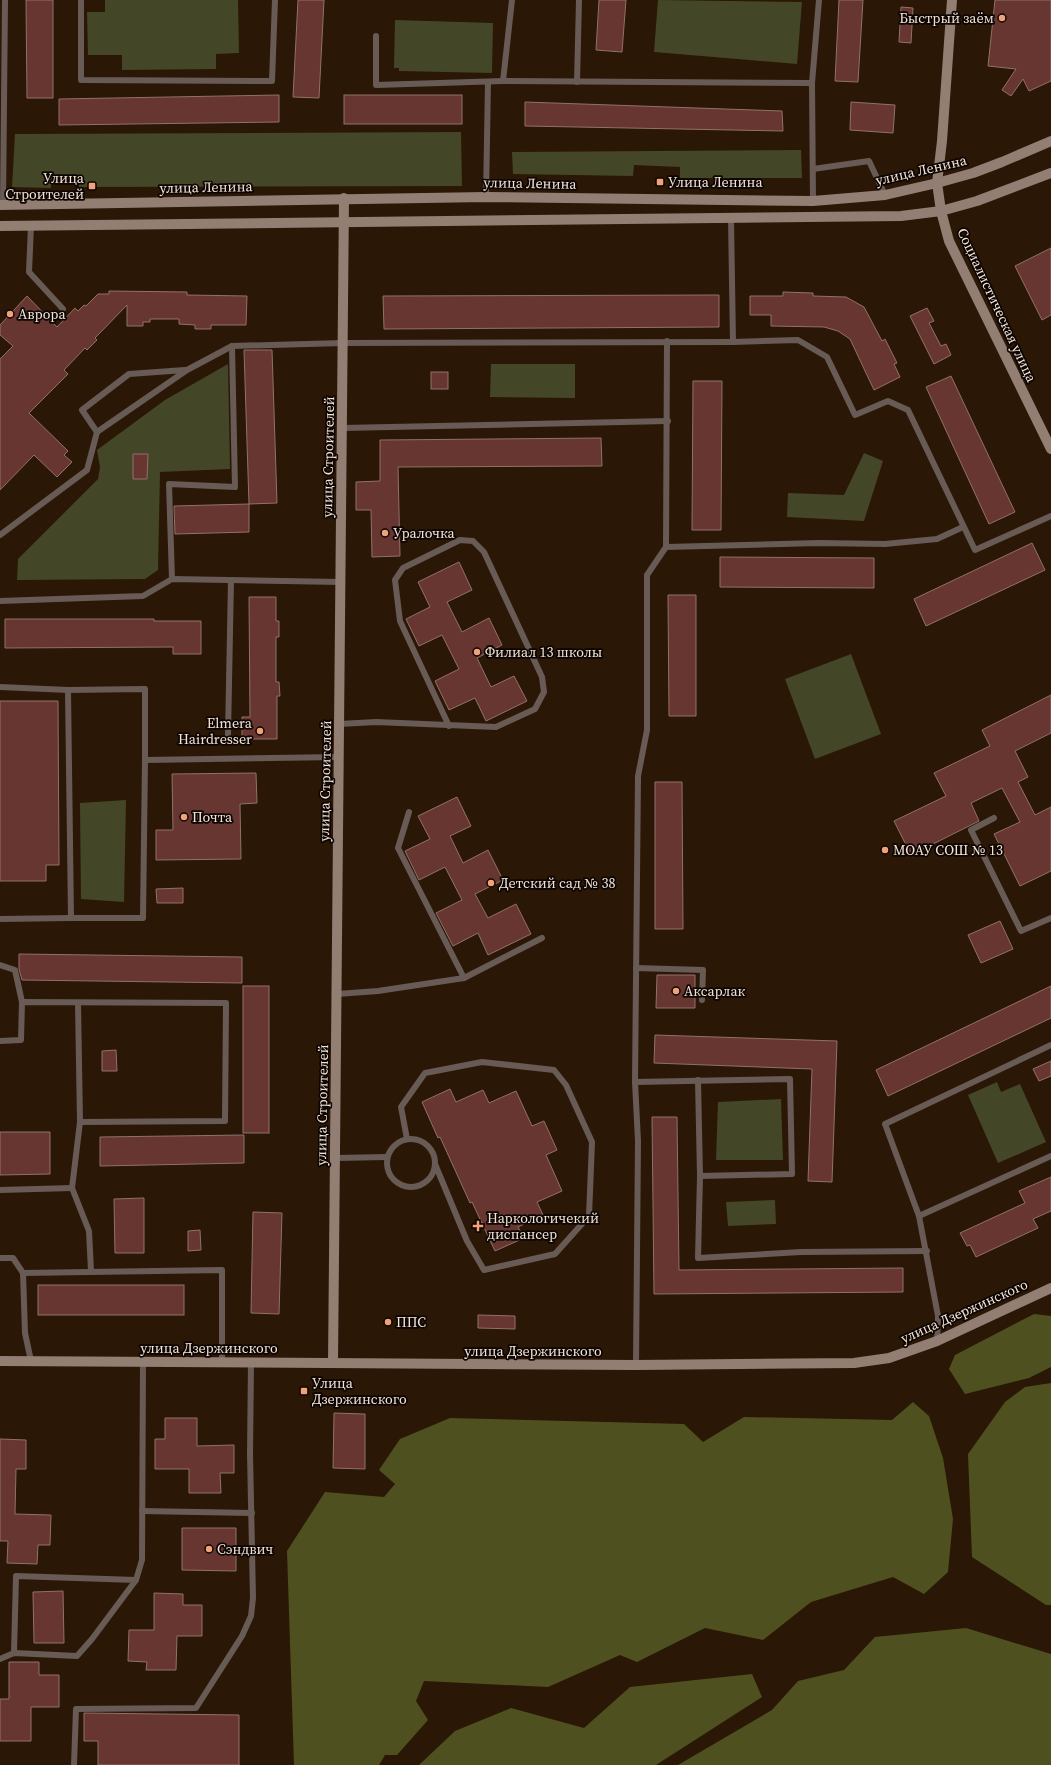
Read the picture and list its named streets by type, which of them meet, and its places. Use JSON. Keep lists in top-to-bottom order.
{
  "streets": {
    "main road": [
      "улица Ленина",
      "Социалистическая улица",
      "улица Строителей",
      "улица Дзержинского"
    ]
  },
  "crossings": [
    ["улица Ленина", "Социалистическая улица"],
    ["улица Ленина", "улица Строителей"],
    ["улица Строителей", "улица Дзержинского"]
  ],
  "places": {
    "other": [
      "Быстрый заём",
      "Аврора",
      "Уралочка",
      "Филиал 13 школы",
      "Elmera Hairdresser",
      "Почта",
      "МОАУ СОШ № 13",
      "Детский сад № 38",
      "Аксарлак",
      "ППС",
      "Сэндвич"
    ],
    "transit": ["Улица Ленина", "Улица Строителей", "Улица Дзержинского"],
    "health": ["Наркологичекий диспансер"]
  }
}
